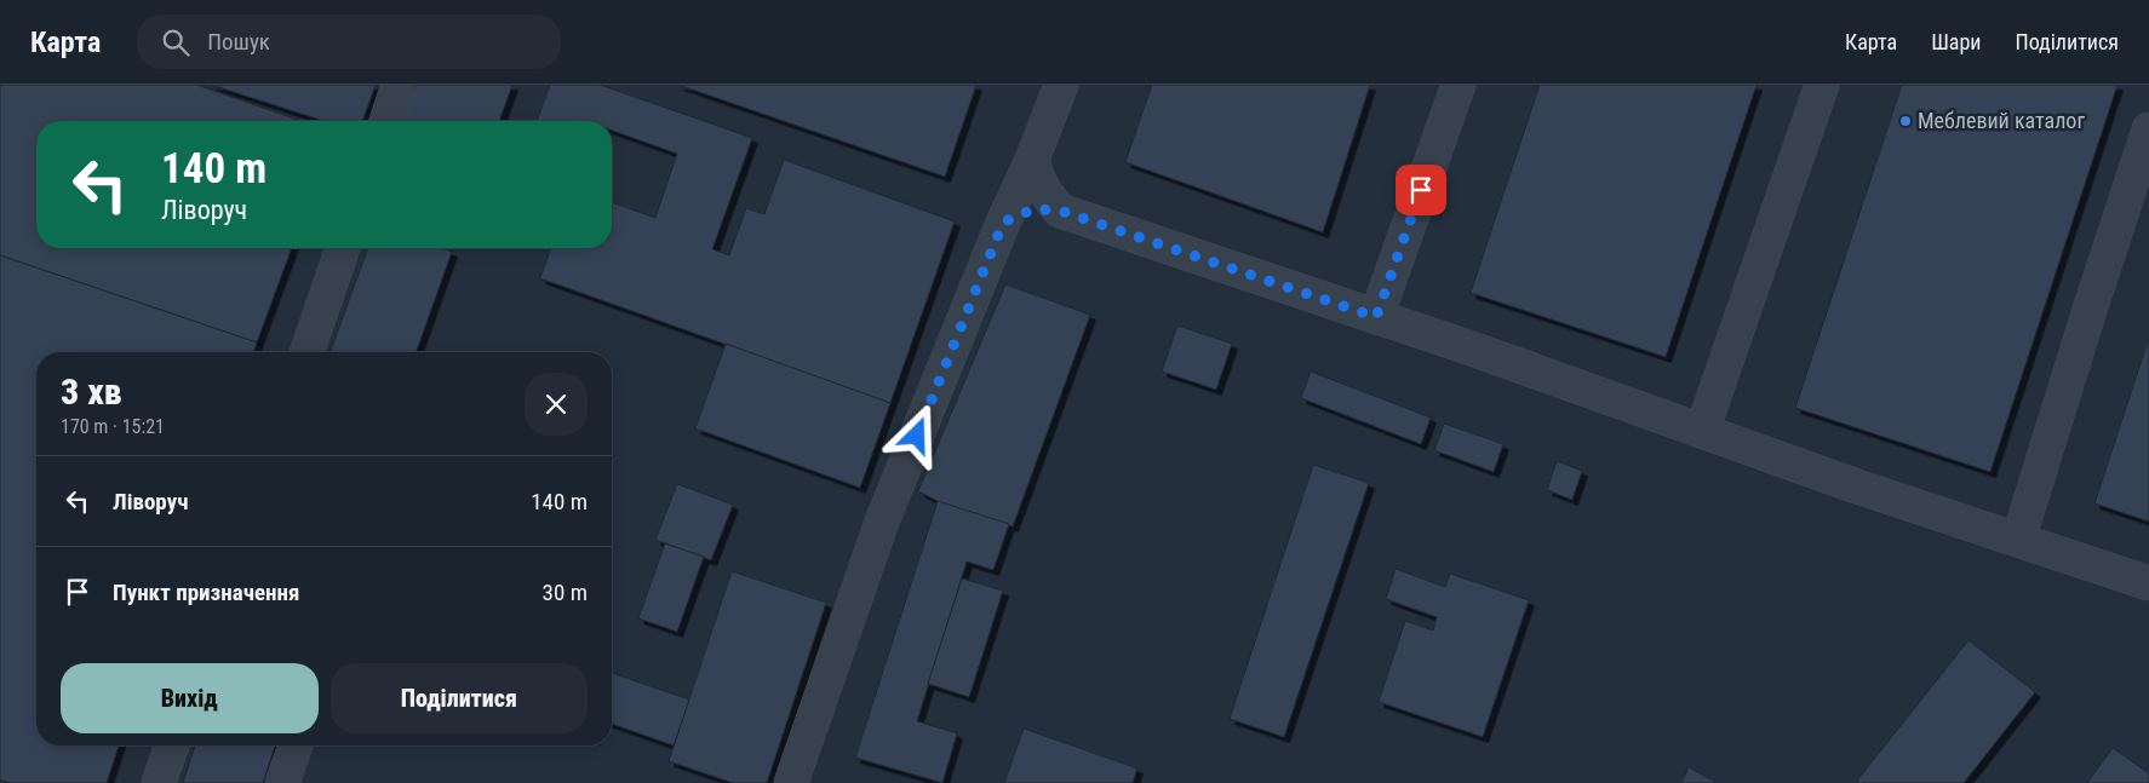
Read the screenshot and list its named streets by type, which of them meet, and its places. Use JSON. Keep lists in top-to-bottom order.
{
  "places": ["Меблевий каталог"],
  "page": {
    "header": "Карта",
    "search": "Пошук",
    "nav": ["Карта", "Шари", "Поділитися"],
    "turn": ["140 m", "Ліворуч"],
    "heading": ["3 хв", "170 m · 15:21"],
    "list": [
      {
        "name": "Ліворуч",
        "value": "140 m"
      },
      {
        "name": "Пункт призначення",
        "value": "30 m"
      }
    ],
    "buttons": ["Вихід", "Поділитися"]
  }
}
